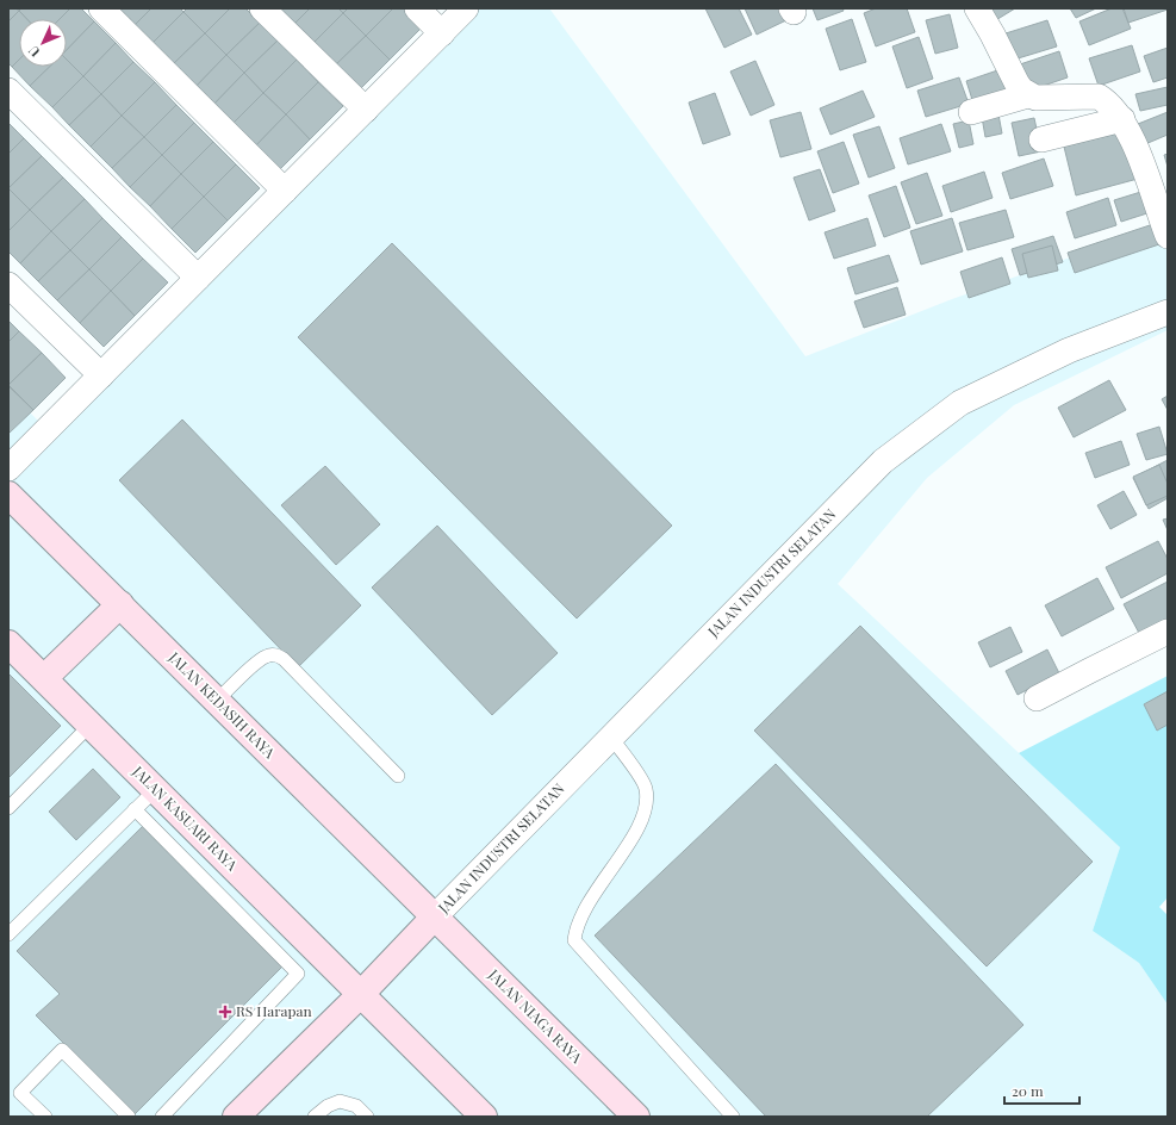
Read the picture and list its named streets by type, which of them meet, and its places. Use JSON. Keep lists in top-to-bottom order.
{
  "streets": {
    "main road": ["JALAN KEDASIH RAYA", "JALAN KASUARI RAYA", "JALAN NIAGA RAYA"],
    "street": ["JALAN INDUSTRI SELATAN"]
  },
  "crossings": [
    ["JALAN INDUSTRI SELATAN", "JALAN KEDASIH RAYA"],
    ["JALAN INDUSTRI SELATAN", "JALAN NIAGA RAYA"],
    ["JALAN KEDASIH RAYA", "JALAN NIAGA RAYA"]
  ],
  "places": {
    "health": ["RS Harapan"]
  },
  "scale_bar": "20 m",
  "north": "bottom left"
}
